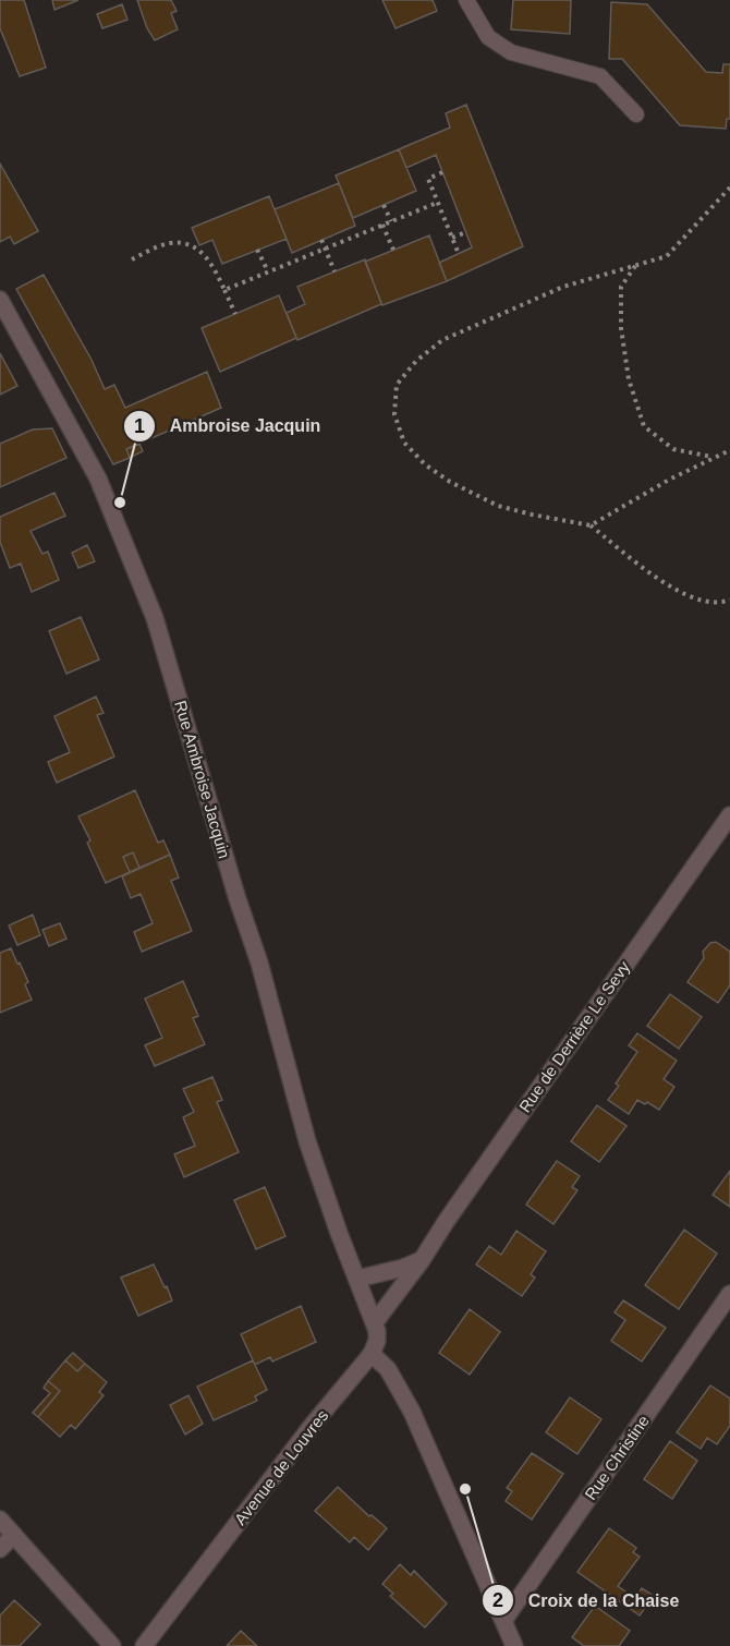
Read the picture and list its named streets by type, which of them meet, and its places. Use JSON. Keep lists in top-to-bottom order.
{
  "streets": {
    "street": [
      "Rue Ambroise Jacquin",
      "Rue de Derrière Le Sevy",
      "Rue Christine",
      "Avenue de Louvres"
    ]
  },
  "places": ["Ambroise Jacquin", "Croix de la Chaise"]
}
